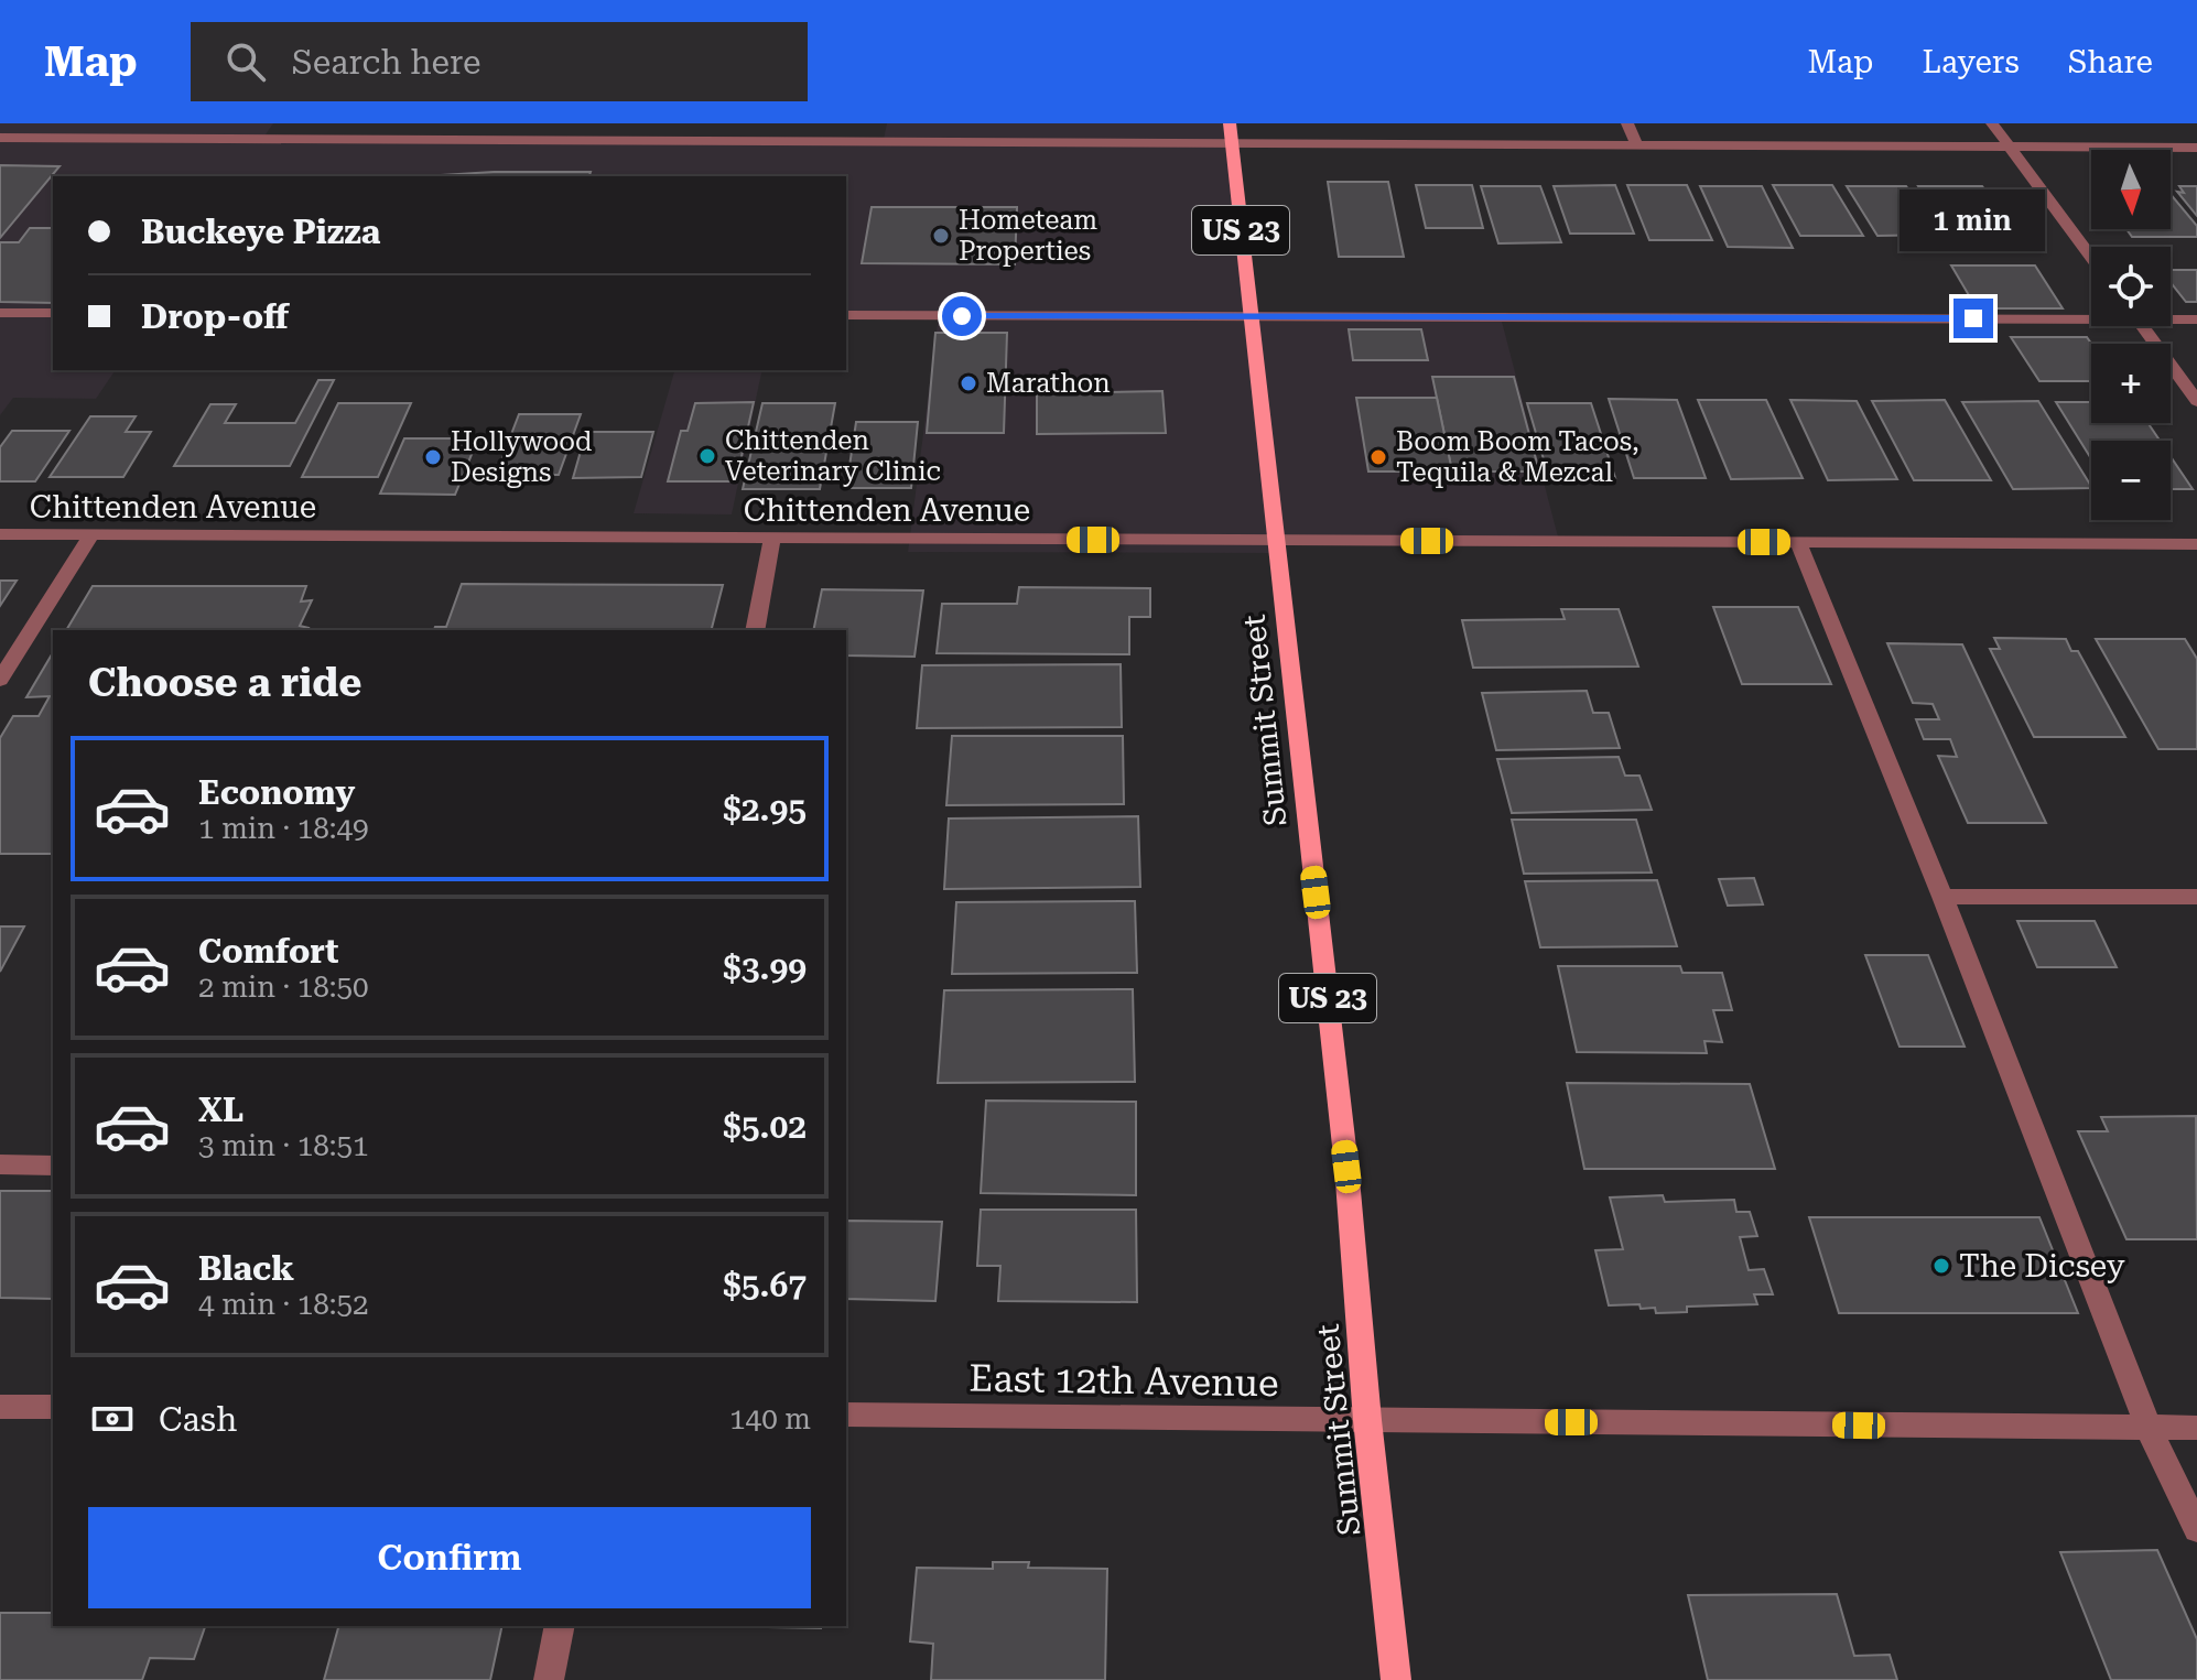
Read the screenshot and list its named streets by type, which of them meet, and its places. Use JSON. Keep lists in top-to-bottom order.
{
  "streets": {
    "main road": ["US 23", "Summit Street"],
    "street": ["Chittenden Avenue", "East 12th Avenue"]
  },
  "crossings": [
    ["Chittenden Avenue", "Summit Street"],
    ["Summit Street", "East 12th Avenue"]
  ],
  "places": [
    "Hometeam Properties",
    "Marathon",
    "Chittenden Veterinary Clinic",
    "Hollywood Designs",
    "Boom Boom Tacos, Tequila & Mezcal",
    "The Dicsey"
  ],
  "north": "bottom",
  "page": {
    "header": "Map",
    "search": "Search here",
    "nav": ["Map", "Layers", "Share"],
    "map_buttons": ["+", "−"],
    "banner": ["Buckeye Pizza", "Drop-off"],
    "bubble": "1 min",
    "heading": "Choose a ride",
    "list": [
      {
        "name": "Economy",
        "note": "1 min · 18:49",
        "value": "$2.95"
      },
      {
        "name": "Comfort",
        "note": "2 min · 18:50",
        "value": "$3.99"
      },
      {
        "name": "XL",
        "note": "3 min · 18:51",
        "value": "$5.02"
      },
      {
        "name": "Black",
        "note": "4 min · 18:52",
        "value": "$5.67"
      }
    ],
    "pay": ["Cash", "140 m"],
    "buttons": "Confirm"
  }
}
